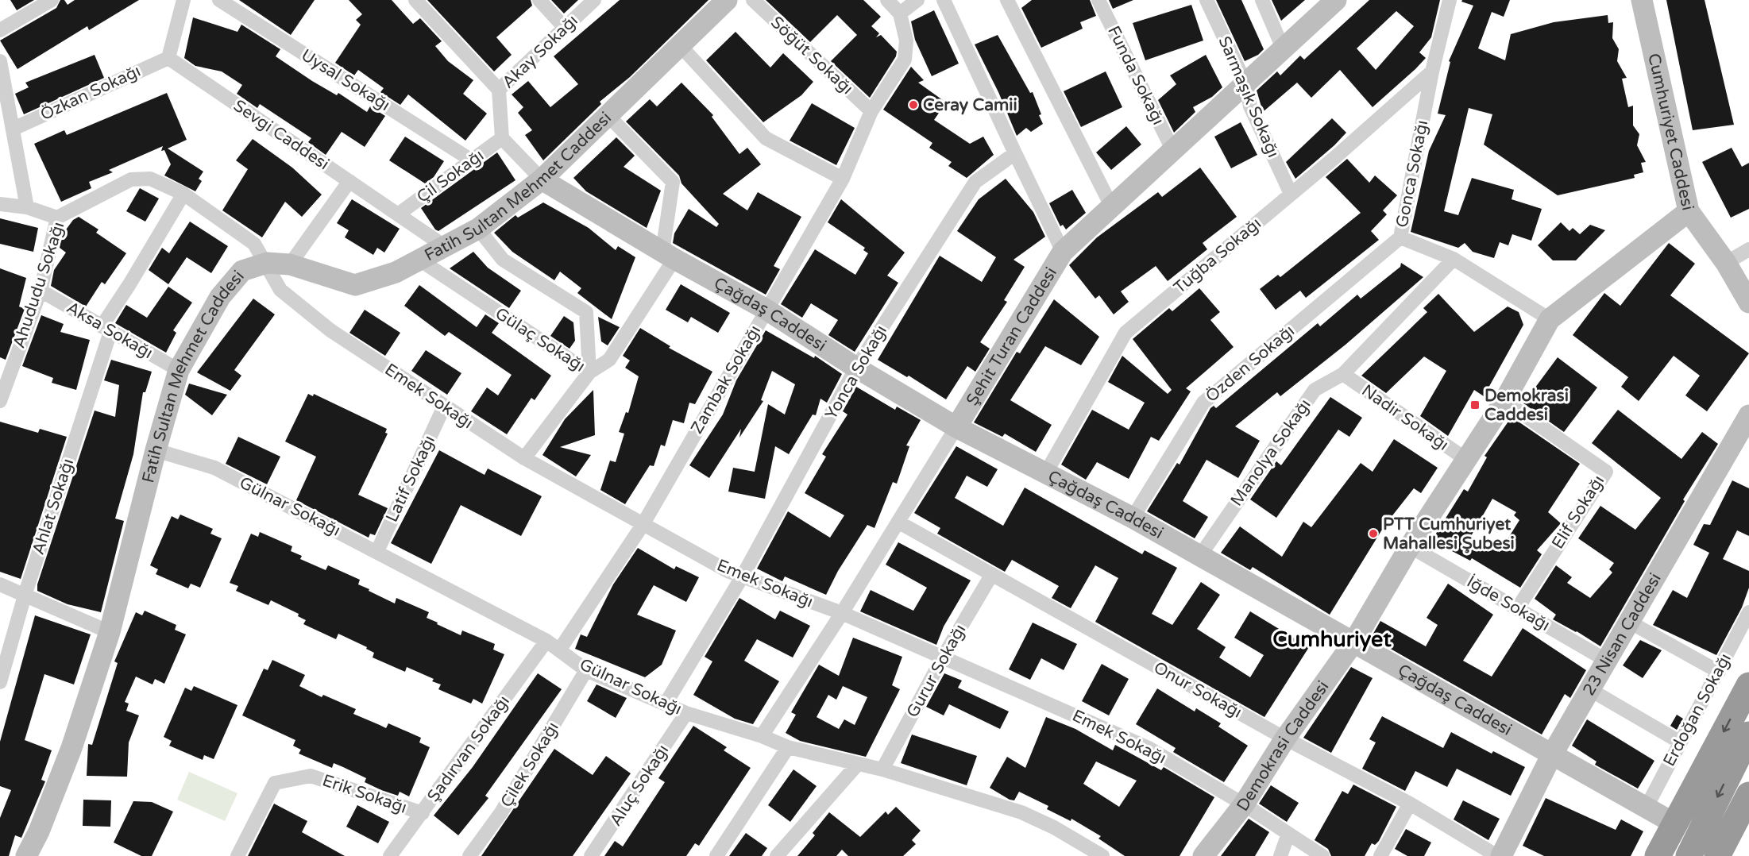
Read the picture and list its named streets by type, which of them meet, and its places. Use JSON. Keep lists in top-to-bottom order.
{
  "streets": {
    "street": [
      "Akay Sokağı",
      "Söğüt Sokağı",
      "Funda Sokağı",
      "Uysal Sokağı",
      "Özkan Sokağı",
      "Sarmaşık Sokağı",
      "Cumhuriyet Caddesi",
      "Sevgi Caddesi",
      "Gonca Sokağı",
      "Çil Sokağı",
      "Fatih Sultan Mehmet Caddesi",
      "Tuğba Sokağı",
      "Ahududu Sokağı",
      "Çağdaş Caddesi",
      "Aksa Sokağı",
      "Şehit Turan Caddesi",
      "Gülaç Sokağı",
      "Özden Sokağı",
      "Yonca Sokağı",
      "Zambak Sokağı",
      "Emek Sokağı",
      "Nadir Sokağı",
      "Manolya Sokağı",
      "Latif Sokağı",
      "Ahlat Sokağı",
      "Gülnar Sokağı",
      "Elif Sokağı",
      "İğde Sokağı",
      "23 Nisan Caddesi",
      "Gurur Sokağı",
      "Onur Sokağı",
      "Erdoğan Sokağı",
      "Demokrasi Caddesi",
      "Şadırvan Sokağı",
      "Çilek Sokağı",
      "Aluç Sokağı",
      "Erik Sokağı"
    ]
  },
  "crossings": [
    ["Akay Sokağı", "Çil Sokağı"],
    ["Söğüt Sokağı", "Zambak Sokağı"],
    ["Funda Sokağı", "Şehit Turan Caddesi"],
    ["Uysal Sokağı", "Çil Sokağı"],
    ["Özkan Sokağı", "Sevgi Caddesi"],
    ["Sarmaşık Sokağı", "Tuğba Sokağı"],
    ["Sarmaşık Sokağı", "Şehit Turan Caddesi"],
    ["Cumhuriyet Caddesi", "Demokrasi Caddesi"],
    ["Sevgi Caddesi", "Çil Sokağı"],
    ["Sevgi Caddesi", "Fatih Sultan Mehmet Caddesi"],
    ["Gonca Sokağı", "Tuğba Sokağı"],
    ["Gonca Sokağı", "Özden Sokağı"],
    ["Gonca Sokağı", "Manolya Sokağı"],
    ["Gonca Sokağı", "Demokrasi Caddesi"],
    ["Fatih Sultan Mehmet Caddesi", "Çağdaş Caddesi"],
    ["Fatih Sultan Mehmet Caddesi", "Aksa Sokağı"],
    ["Fatih Sultan Mehmet Caddesi", "Gülaç Sokağı"],
    ["Fatih Sultan Mehmet Caddesi", "Emek Sokağı"],
    ["Fatih Sultan Mehmet Caddesi", "Gülnar Sokağı"],
    ["Tuğba Sokağı", "Çağdaş Caddesi"],
    ["Ahududu Sokağı", "Aksa Sokağı"],
    ["Ahududu Sokağı", "Emek Sokağı"],
    ["Ahududu Sokağı", "Ahlat Sokağı"],
    ["Çağdaş Caddesi", "Şehit Turan Caddesi"],
    ["Çağdaş Caddesi", "Gülaç Sokağı"],
    ["Çağdaş Caddesi", "Özden Sokağı"],
    ["Çağdaş Caddesi", "Yonca Sokağı"],
    ["Çağdaş Caddesi", "Zambak Sokağı"],
    ["Çağdaş Caddesi", "Manolya Sokağı"],
    ["Çağdaş Caddesi", "23 Nisan Caddesi"],
    ["Çağdaş Caddesi", "Erdoğan Sokağı"],
    ["Çağdaş Caddesi", "Demokrasi Caddesi"],
    ["Aksa Sokağı", "Ahlat Sokağı"],
    ["Şehit Turan Caddesi", "Emek Sokağı"],
    ["Şehit Turan Caddesi", "Gülnar Sokağı"],
    ["Şehit Turan Caddesi", "Onur Sokağı"],
    ["Yonca Sokağı", "Emek Sokağı"],
    ["Yonca Sokağı", "Gülnar Sokağı"],
    ["Zambak Sokağı", "Emek Sokağı"],
    ["Zambak Sokağı", "Gülnar Sokağı"],
    ["Emek Sokağı", "Latif Sokağı"],
    ["Emek Sokağı", "Gurur Sokağı"],
    ["Emek Sokağı", "Demokrasi Caddesi"],
    ["Nadir Sokağı", "Manolya Sokağı"],
    ["Nadir Sokağı", "Demokrasi Caddesi"],
    ["Latif Sokağı", "Gülnar Sokağı"],
    ["Gülnar Sokağı", "Gurur Sokağı"],
    ["Gülnar Sokağı", "Şadırvan Sokağı"],
    ["Gülnar Sokağı", "Çilek Sokağı"],
    ["Gülnar Sokağı", "Aluç Sokağı"],
    ["Elif Sokağı", "İğde Sokağı"],
    ["Elif Sokağı", "Demokrasi Caddesi"],
    ["İğde Sokağı", "23 Nisan Caddesi"],
    ["İğde Sokağı", "Demokrasi Caddesi"],
    ["Gurur Sokağı", "Onur Sokağı"],
    ["Onur Sokağı", "Demokrasi Caddesi"],
    ["Şadırvan Sokağı", "Erik Sokağı"]
  ],
  "districts": ["Cumhuriyet"],
  "places": {
    "other": ["Ceray Camii", "PTT Cumhuriyet Mahallesi Şubesi"],
    "transit": ["Demokrasi Caddesi"]
  }
}
